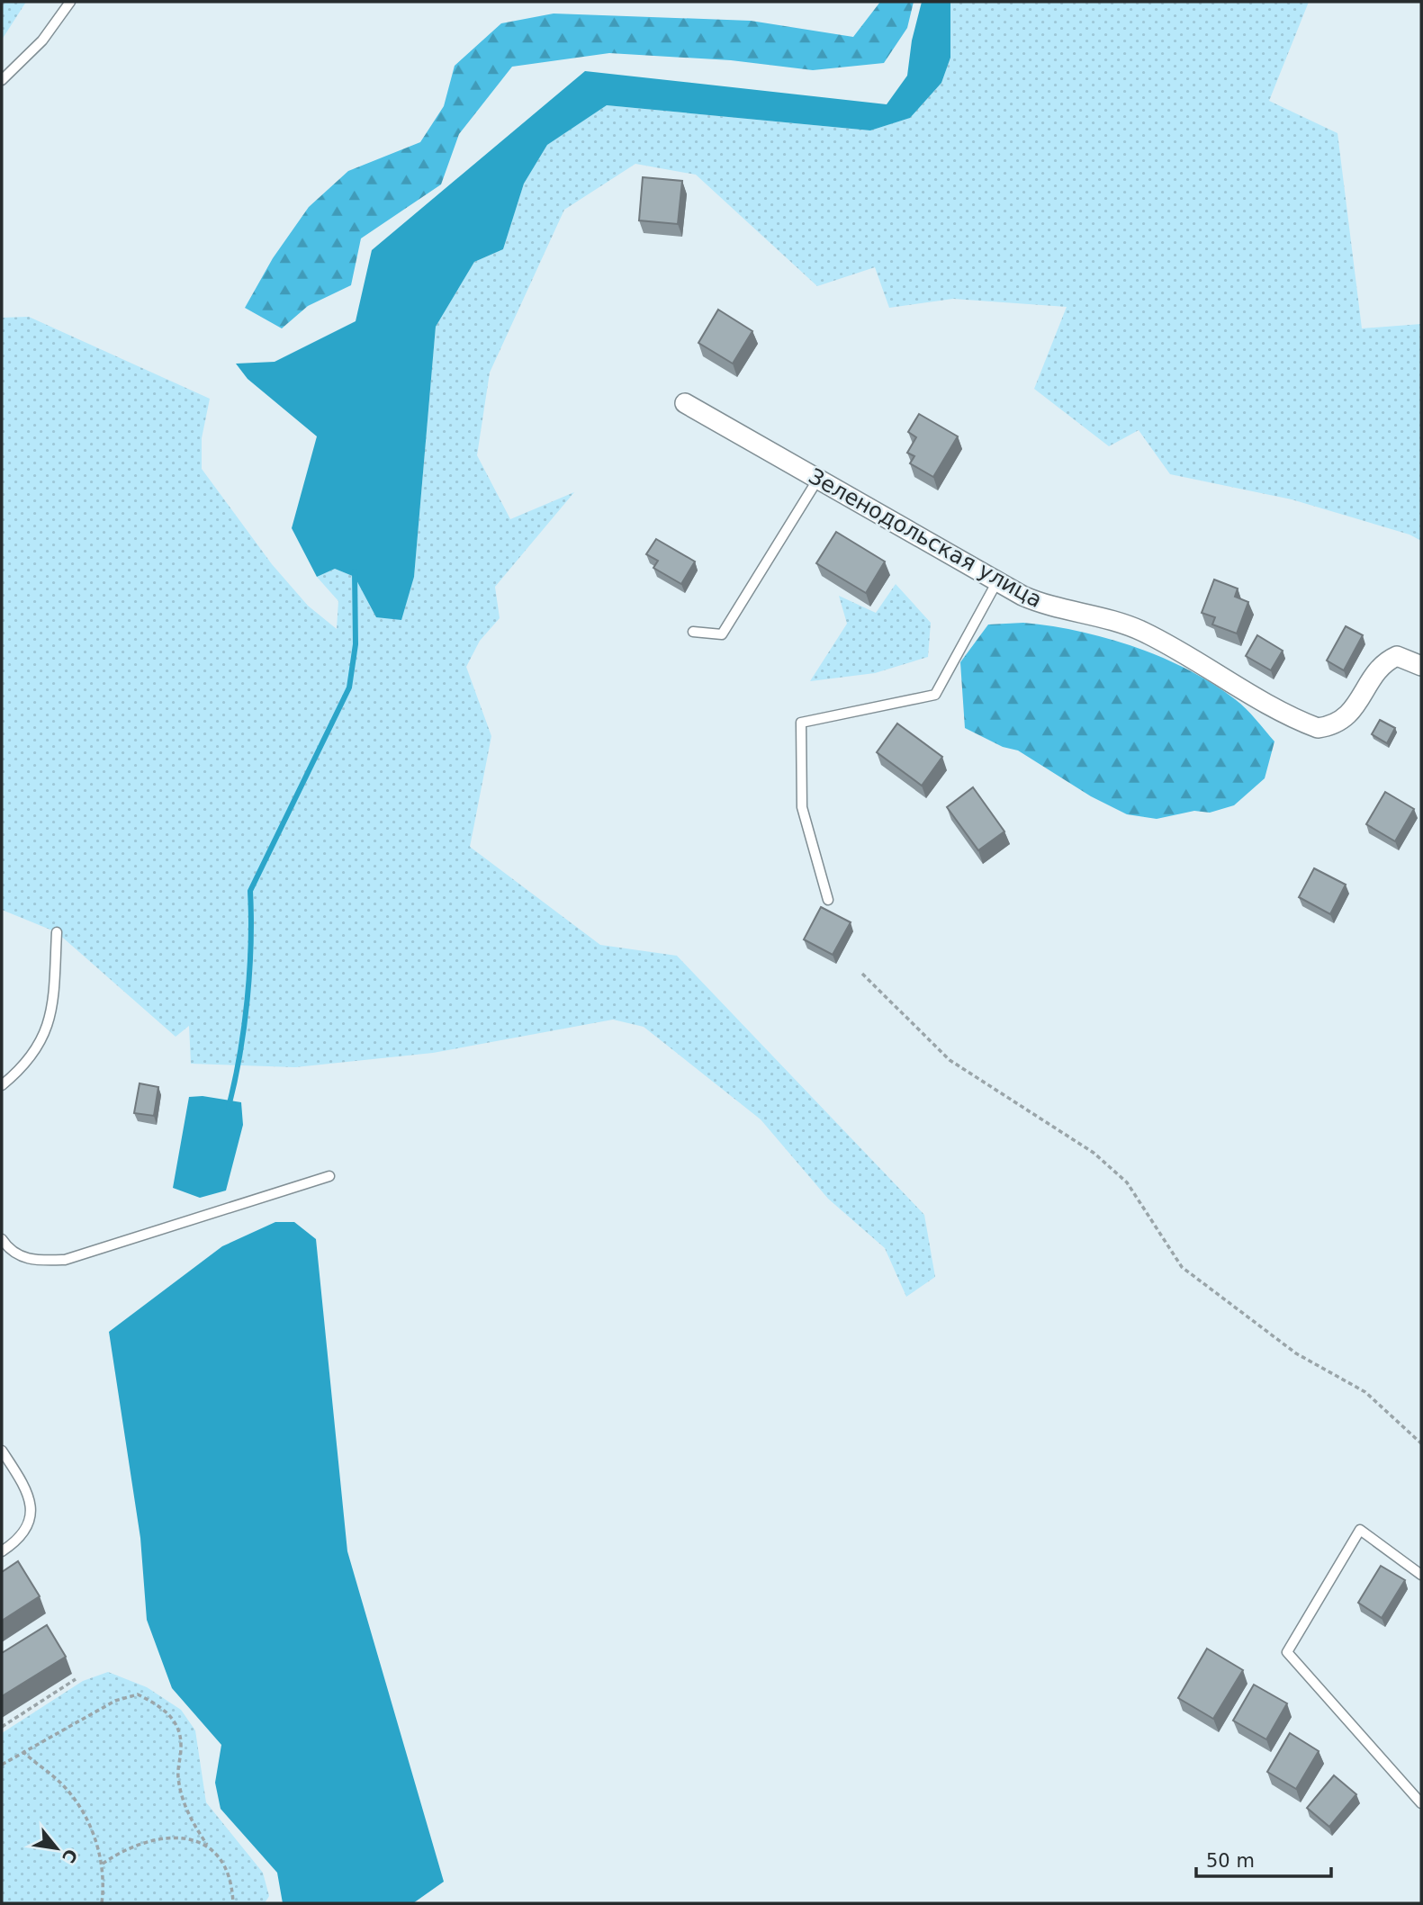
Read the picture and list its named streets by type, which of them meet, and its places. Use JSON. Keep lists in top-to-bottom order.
{
  "streets": {
    "street": ["Зеленодольская улица"]
  },
  "scale_bar": "50 m",
  "north": "bottom right"
}
